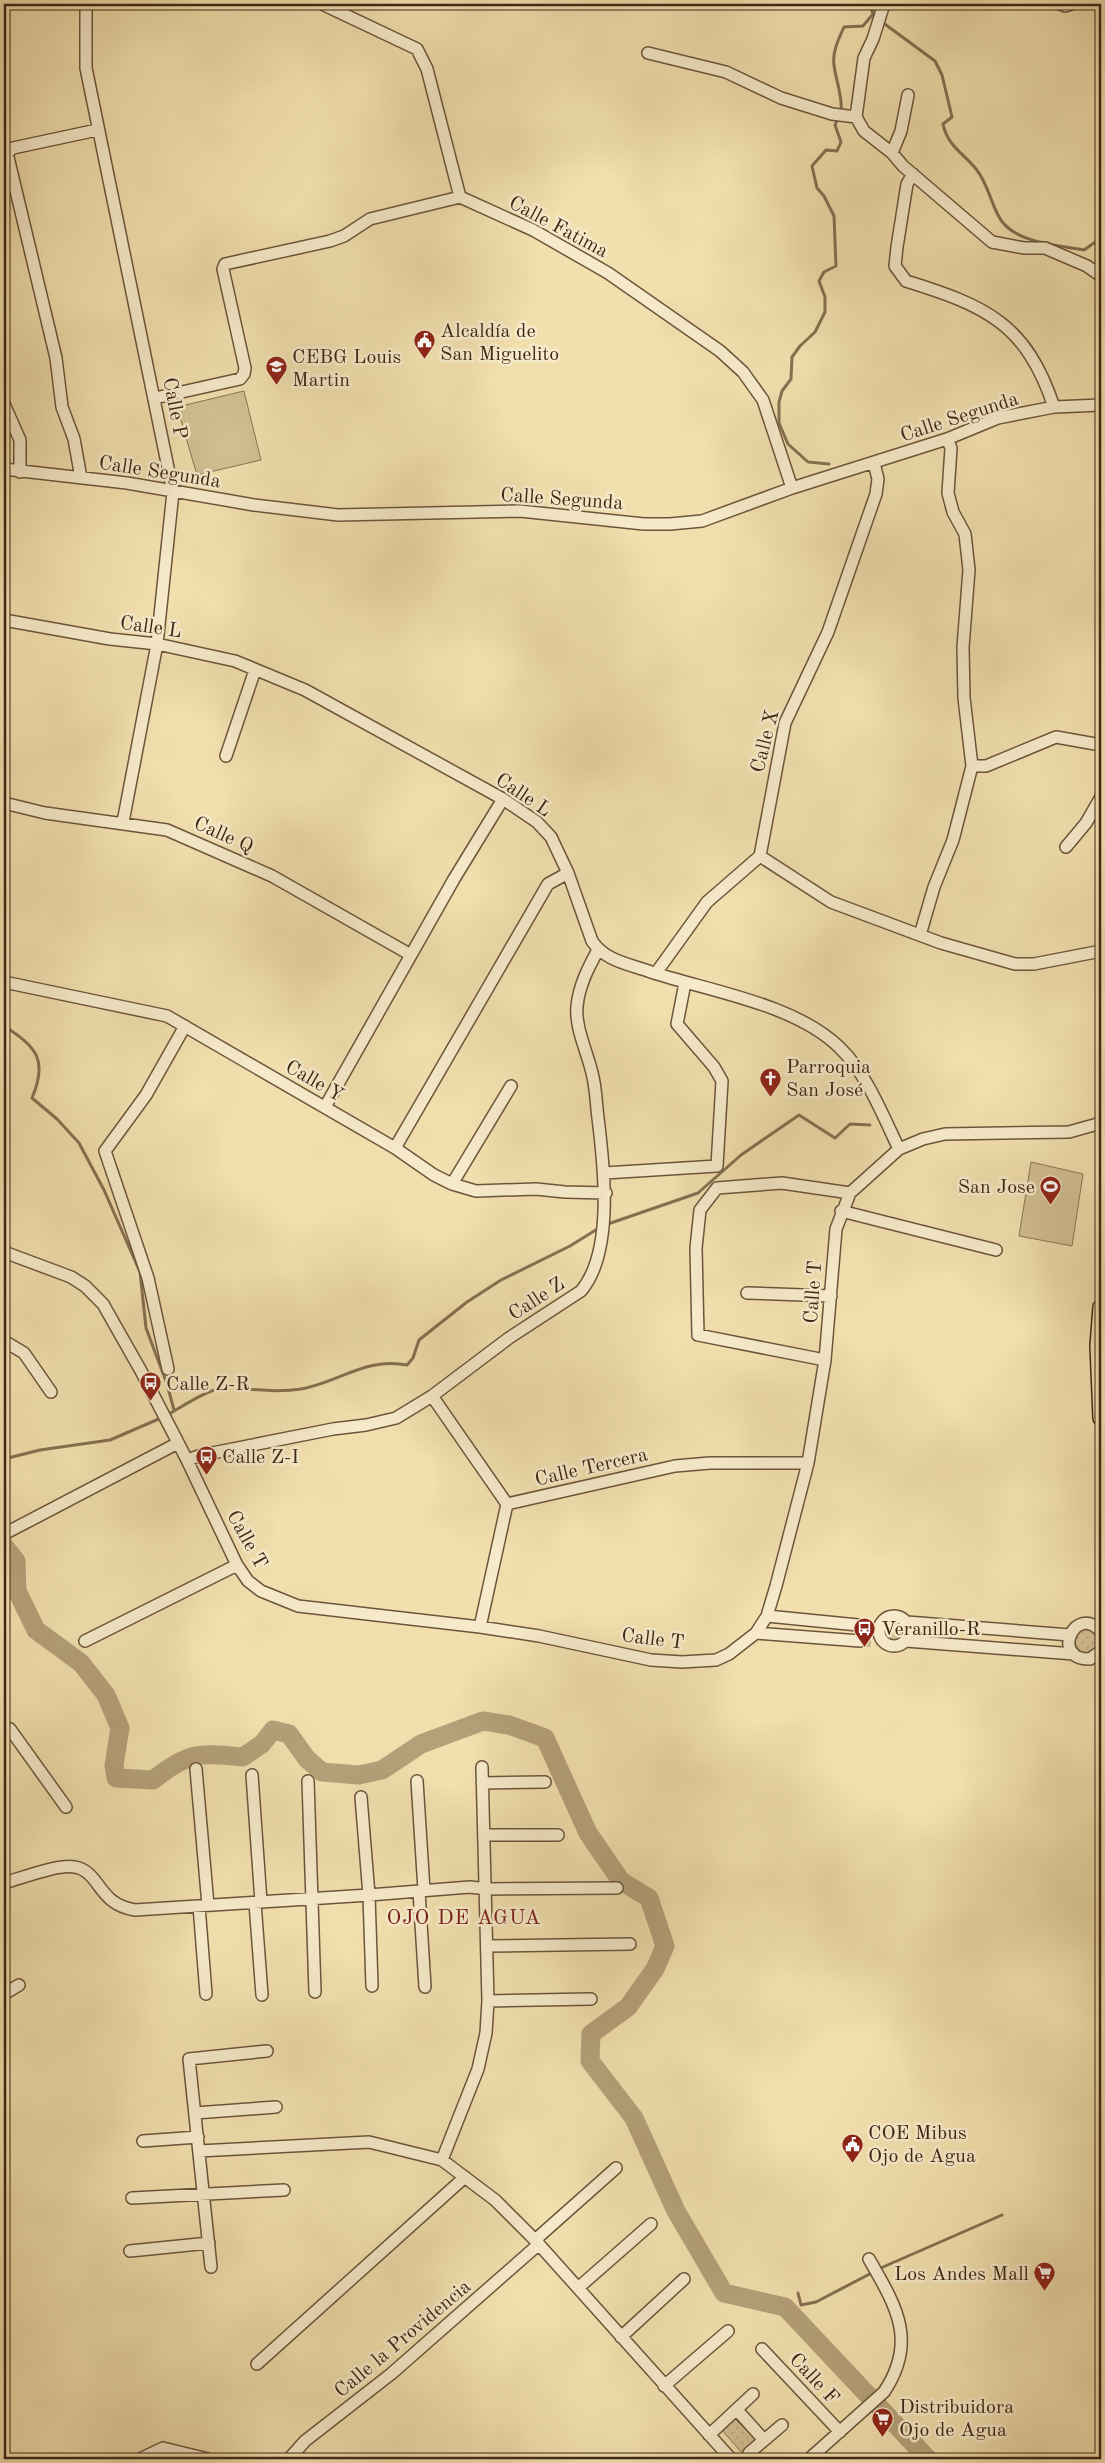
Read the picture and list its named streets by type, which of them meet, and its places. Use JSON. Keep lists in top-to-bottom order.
{
  "streets": {
    "street": [
      "Calle Fatima",
      "Calle P",
      "Calle Segunda",
      "Calle L",
      "Calle X",
      "Calle Q",
      "Calle Y",
      "Calle T",
      "Calle Z",
      "Calle Tercera",
      "Calle la Providencia",
      "Calle F"
    ]
  },
  "crossings": [
    ["Calle Fatima", "Calle Segunda"],
    ["Calle P", "Calle Segunda"],
    ["Calle P", "Calle L"],
    ["Calle P", "Calle Q"],
    ["Calle Segunda", "Calle X"],
    ["Calle L", "Calle Z"],
    ["Calle Y", "Calle Z"],
    ["Calle T", "Calle Z"],
    ["Calle T", "Calle Tercera"]
  ],
  "districts": ["OJO DE AGUA"],
  "places": {
    "public building": ["Alcaldía de San Miguelito", "COE Mibus Ojo de Agua"],
    "school or university": ["CEBG Louis Martin"],
    "church": ["Parroquia San José"],
    "sports": ["San Jose"],
    "bus stop": ["Calle Z-R", "Calle Z-I", "Veranillo-R"],
    "supermarket": ["Los Andes Mall", "Distribuidora Ojo de Agua"]
  }
}
